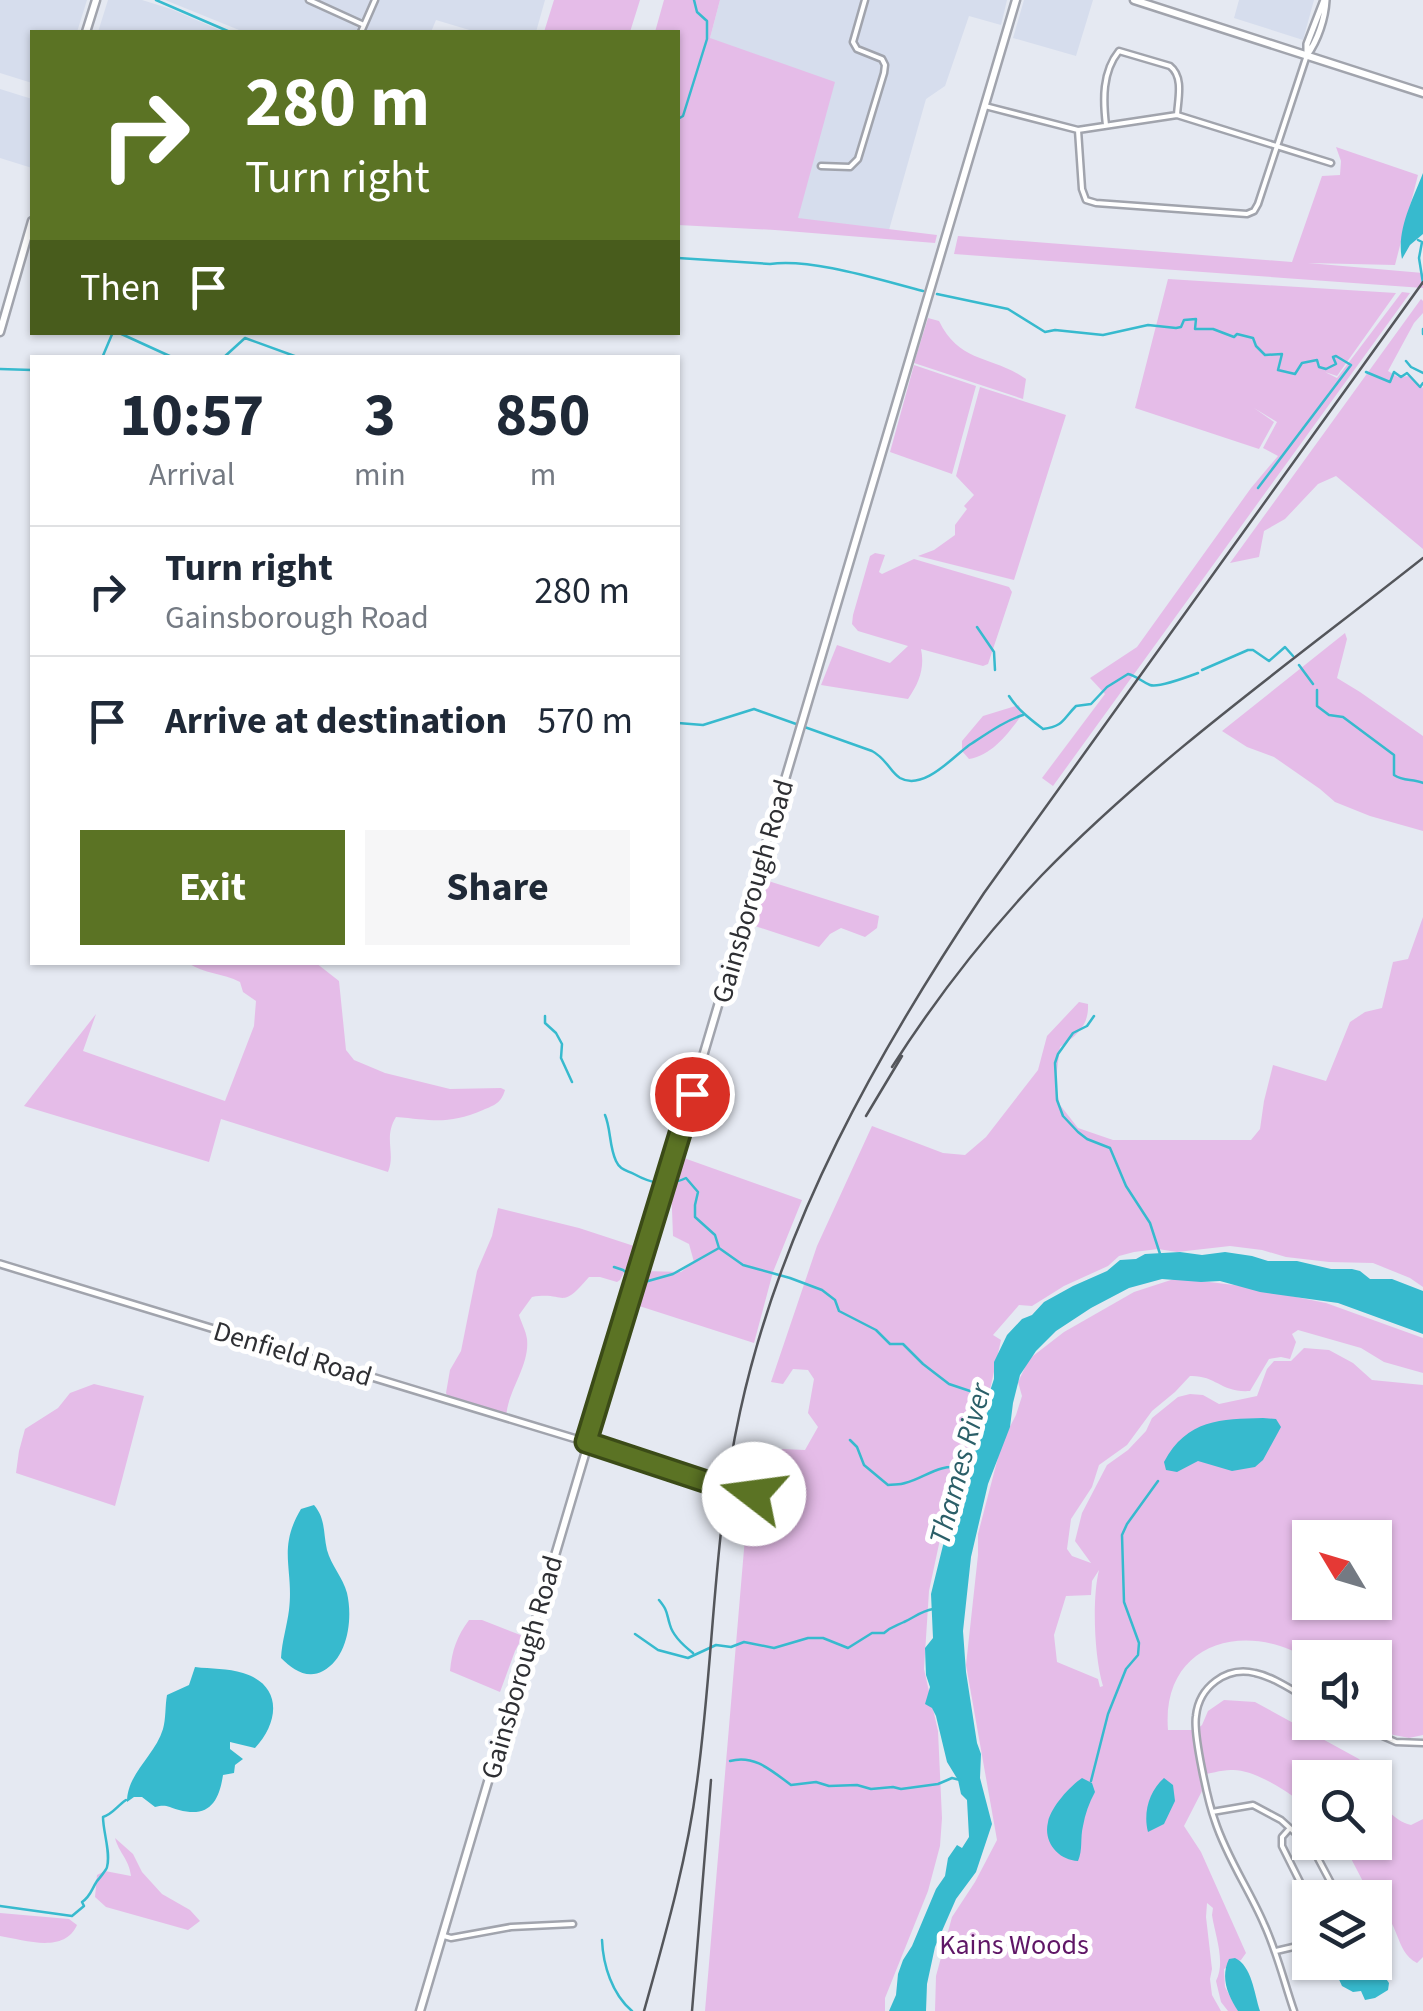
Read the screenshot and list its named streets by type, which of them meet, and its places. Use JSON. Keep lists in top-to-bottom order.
{
  "streets": {
    "main road": ["Gainsborough Road"],
    "street": ["Denfield Road"]
  },
  "crossings": [
    ["Gainsborough Road", "Denfield Road"]
  ],
  "water": ["Thames River"],
  "parks": ["Kains Woods"],
  "north": "top left",
  "page": {
    "turn": ["280 m", "Turn right"],
    "then": "Then",
    "eta": [
      "10:57",
      "Arrival",
      "3",
      "min",
      "850",
      "m"
    ],
    "list": [
      {
        "name": "Turn right",
        "note": "Gainsborough Road",
        "value": "280 m"
      },
      {
        "name": "Arrive at destination",
        "value": "570 m"
      }
    ],
    "buttons": ["Exit", "Share"]
  }
}
